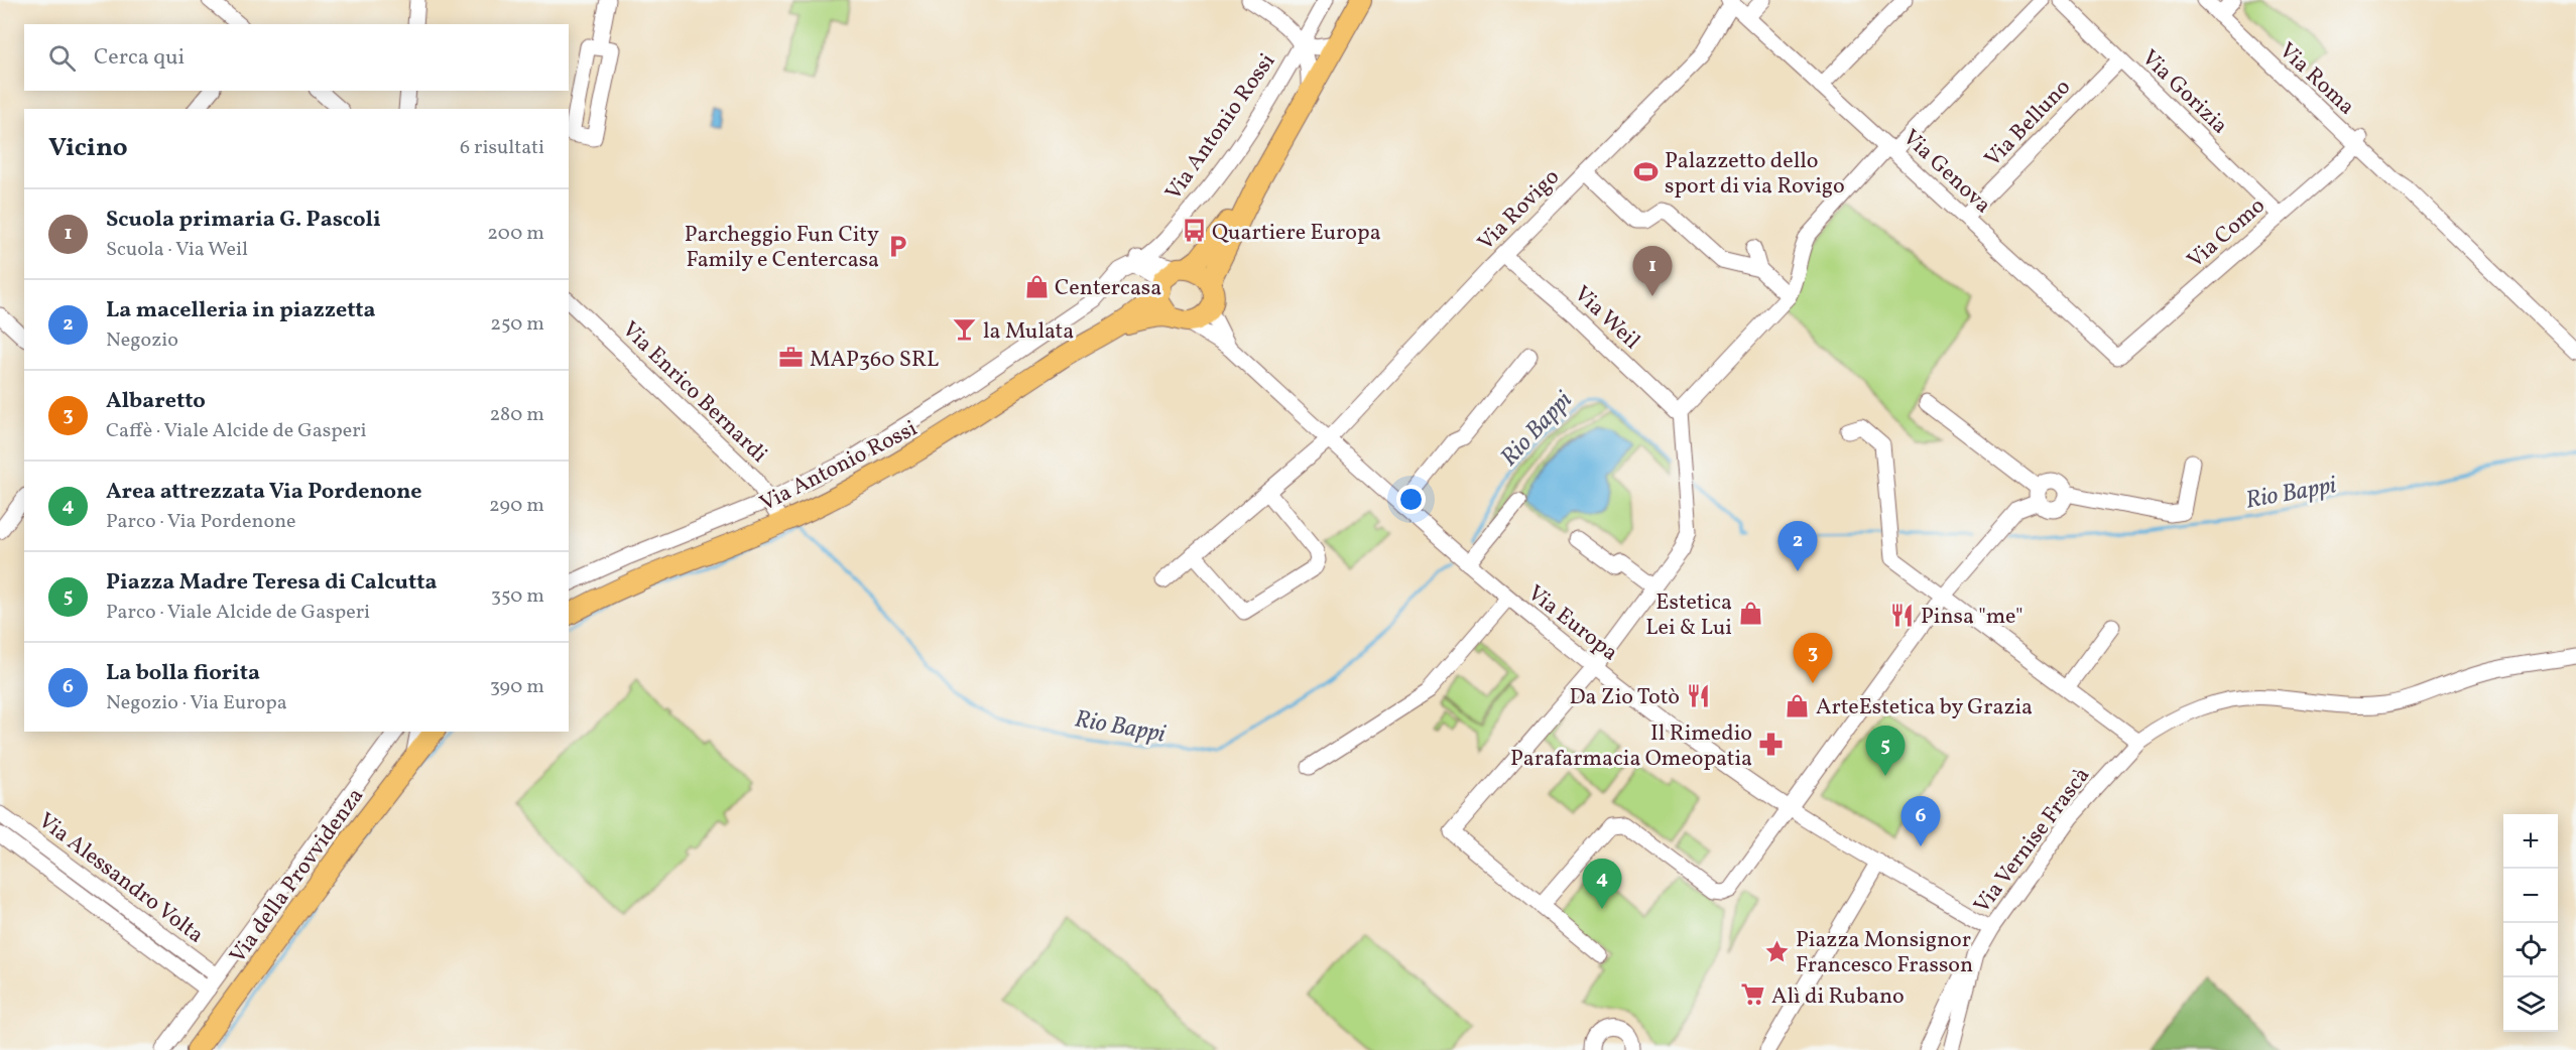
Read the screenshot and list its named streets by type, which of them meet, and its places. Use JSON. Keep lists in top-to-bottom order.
{
  "streets": {
    "main road": ["Via Antonio Rossi", "Via della Provvidenza"],
    "street": [
      "Via Roma",
      "Via Gorizia",
      "Via Belluno",
      "Via Genova",
      "Via Rovigo",
      "Via Como",
      "Via Weil",
      "Via Enrico Bernardi",
      "Via Europa",
      "Via Vernise Frascà",
      "Via Alessandro Volta"
    ]
  },
  "crossings": [
    ["Via Roma", "Via Como"],
    ["Via Gorizia", "Via Belluno"],
    ["Via Gorizia", "Via Como"],
    ["Via Belluno", "Via Genova"],
    ["Via Antonio Rossi", "Via Enrico Bernardi"],
    ["Via Antonio Rossi", "Via Europa"],
    ["Via Genova", "Via Rovigo"],
    ["Via Genova", "Via Como"],
    ["Via Rovigo", "Via Weil"],
    ["Via Rovigo", "Via Europa"],
    ["Via Europa", "Via Vernise Frascà"],
    ["Via della Provvidenza", "Via Alessandro Volta"]
  ],
  "water": ["Rio Bappi"],
  "places": {
    "sports": ["Palazzetto dello sport di via Rovigo"],
    "bus stop": ["Quartiere Europa"],
    "parking": ["Parcheggio Fun City Family e Centercasa"],
    "shop": ["Centercasa", "Estetica Lei & Lui", "ArteEstetica by Grazia"],
    "bar": ["la Mulata"],
    "office": ["MAP360 SRL"],
    "restaurant": ["Pinsa \"me\"", "Da Zio Totò"],
    "pharmacy": ["Il Rimedio Parafarmacia Omeopatia"],
    "place": ["Piazza Monsignor Francesco Frasson"],
    "supermarket": ["Alì di Rubano"]
  },
  "page": {
    "search": "Cerca qui",
    "heading": ["Vicino", "6 risultati"],
    "list": [
      {
        "mark": "1",
        "name": "Scuola primaria G. Pascoli",
        "note": "Scuola · Via Weil",
        "value": "200 m"
      },
      {
        "mark": "2",
        "name": "La macelleria in piazzetta",
        "note": "Negozio",
        "value": "250 m"
      },
      {
        "mark": "3",
        "name": "Albaretto",
        "note": "Caffè · Viale Alcide de Gasperi",
        "value": "280 m"
      },
      {
        "mark": "4",
        "name": "Area attrezzata Via Pordenone",
        "note": "Parco · Via Pordenone",
        "value": "290 m"
      },
      {
        "mark": "5",
        "name": "Piazza Madre Teresa di Calcutta",
        "note": "Parco · Viale Alcide de Gasperi",
        "value": "350 m"
      },
      {
        "mark": "6",
        "name": "La bolla fiorita",
        "note": "Negozio · Via Europa",
        "value": "390 m"
      }
    ],
    "pins": [
      "1",
      "2",
      "3",
      "5",
      "6",
      "4"
    ],
    "map_buttons": ["+", "−"]
  }
}
